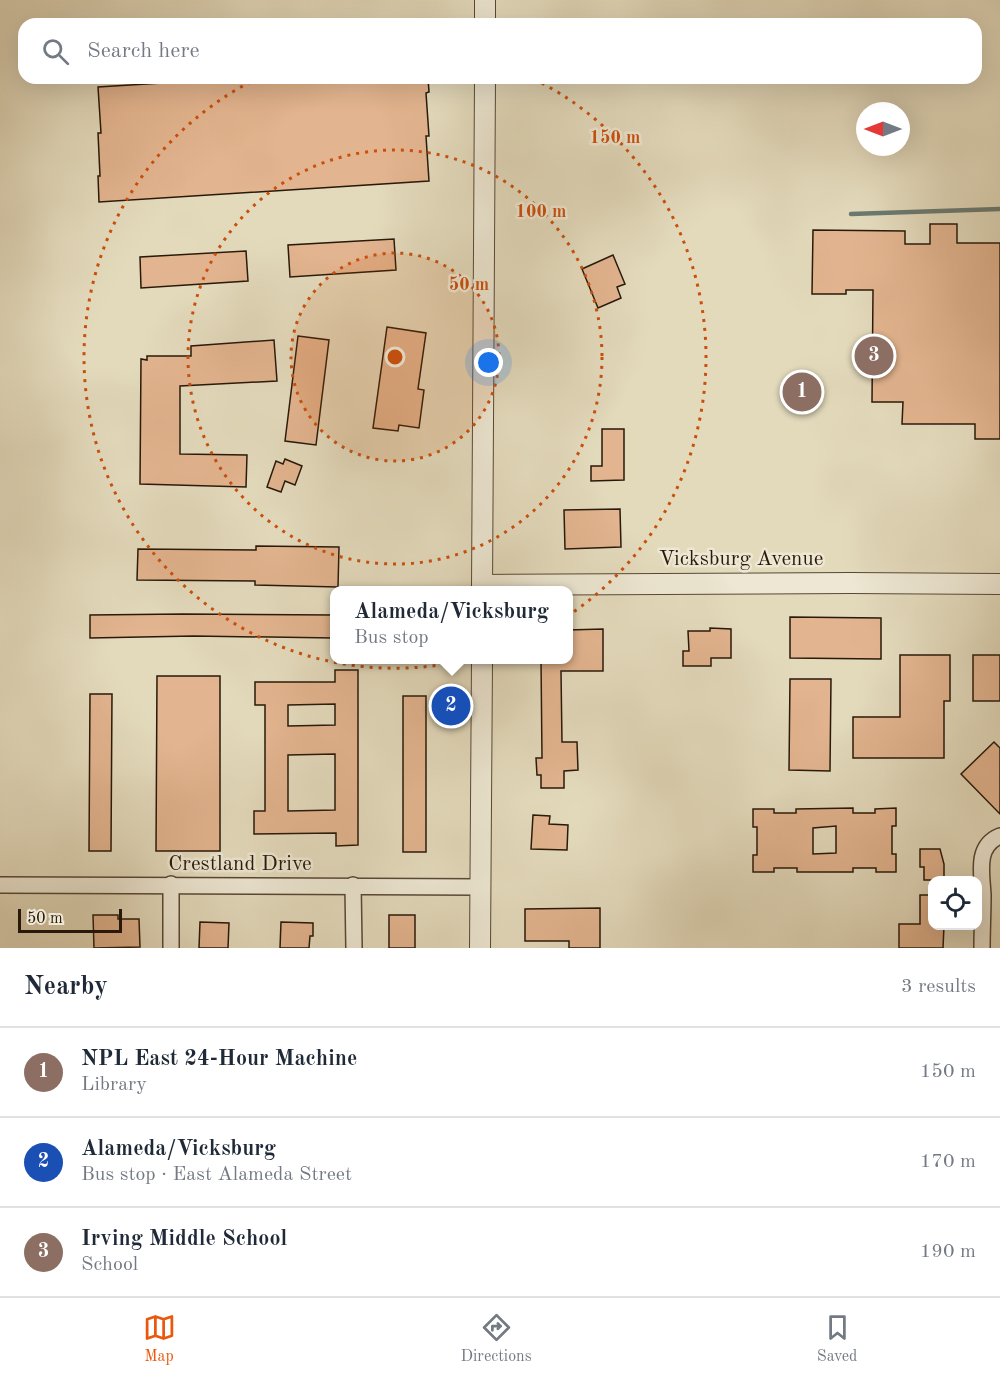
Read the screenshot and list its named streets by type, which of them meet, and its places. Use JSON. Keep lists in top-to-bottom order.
{
  "streets": {
    "street": ["Vicksburg Avenue", "Crestland Drive"]
  },
  "scale_bar": "50 m",
  "north": "left",
  "page": {
    "search": "Search here",
    "pins": ["3", "1", "2"],
    "popup": ["Alameda/Vicksburg", "Bus stop"],
    "scale": "50 m",
    "heading": ["Nearby", "3 results"],
    "list": [
      {
        "mark": "1",
        "name": "NPL East 24-Hour Machine",
        "note": "Library",
        "value": "150 m"
      },
      {
        "mark": "2",
        "name": "Alameda/Vicksburg",
        "note": "Bus stop · East Alameda Street",
        "value": "170 m"
      },
      {
        "mark": "3",
        "name": "Irving Middle School",
        "note": "School",
        "value": "190 m"
      }
    ],
    "nav": ["Map", "Directions", "Saved"]
  },
  "rings": ["150 m", "100 m", "50 m"]
}
